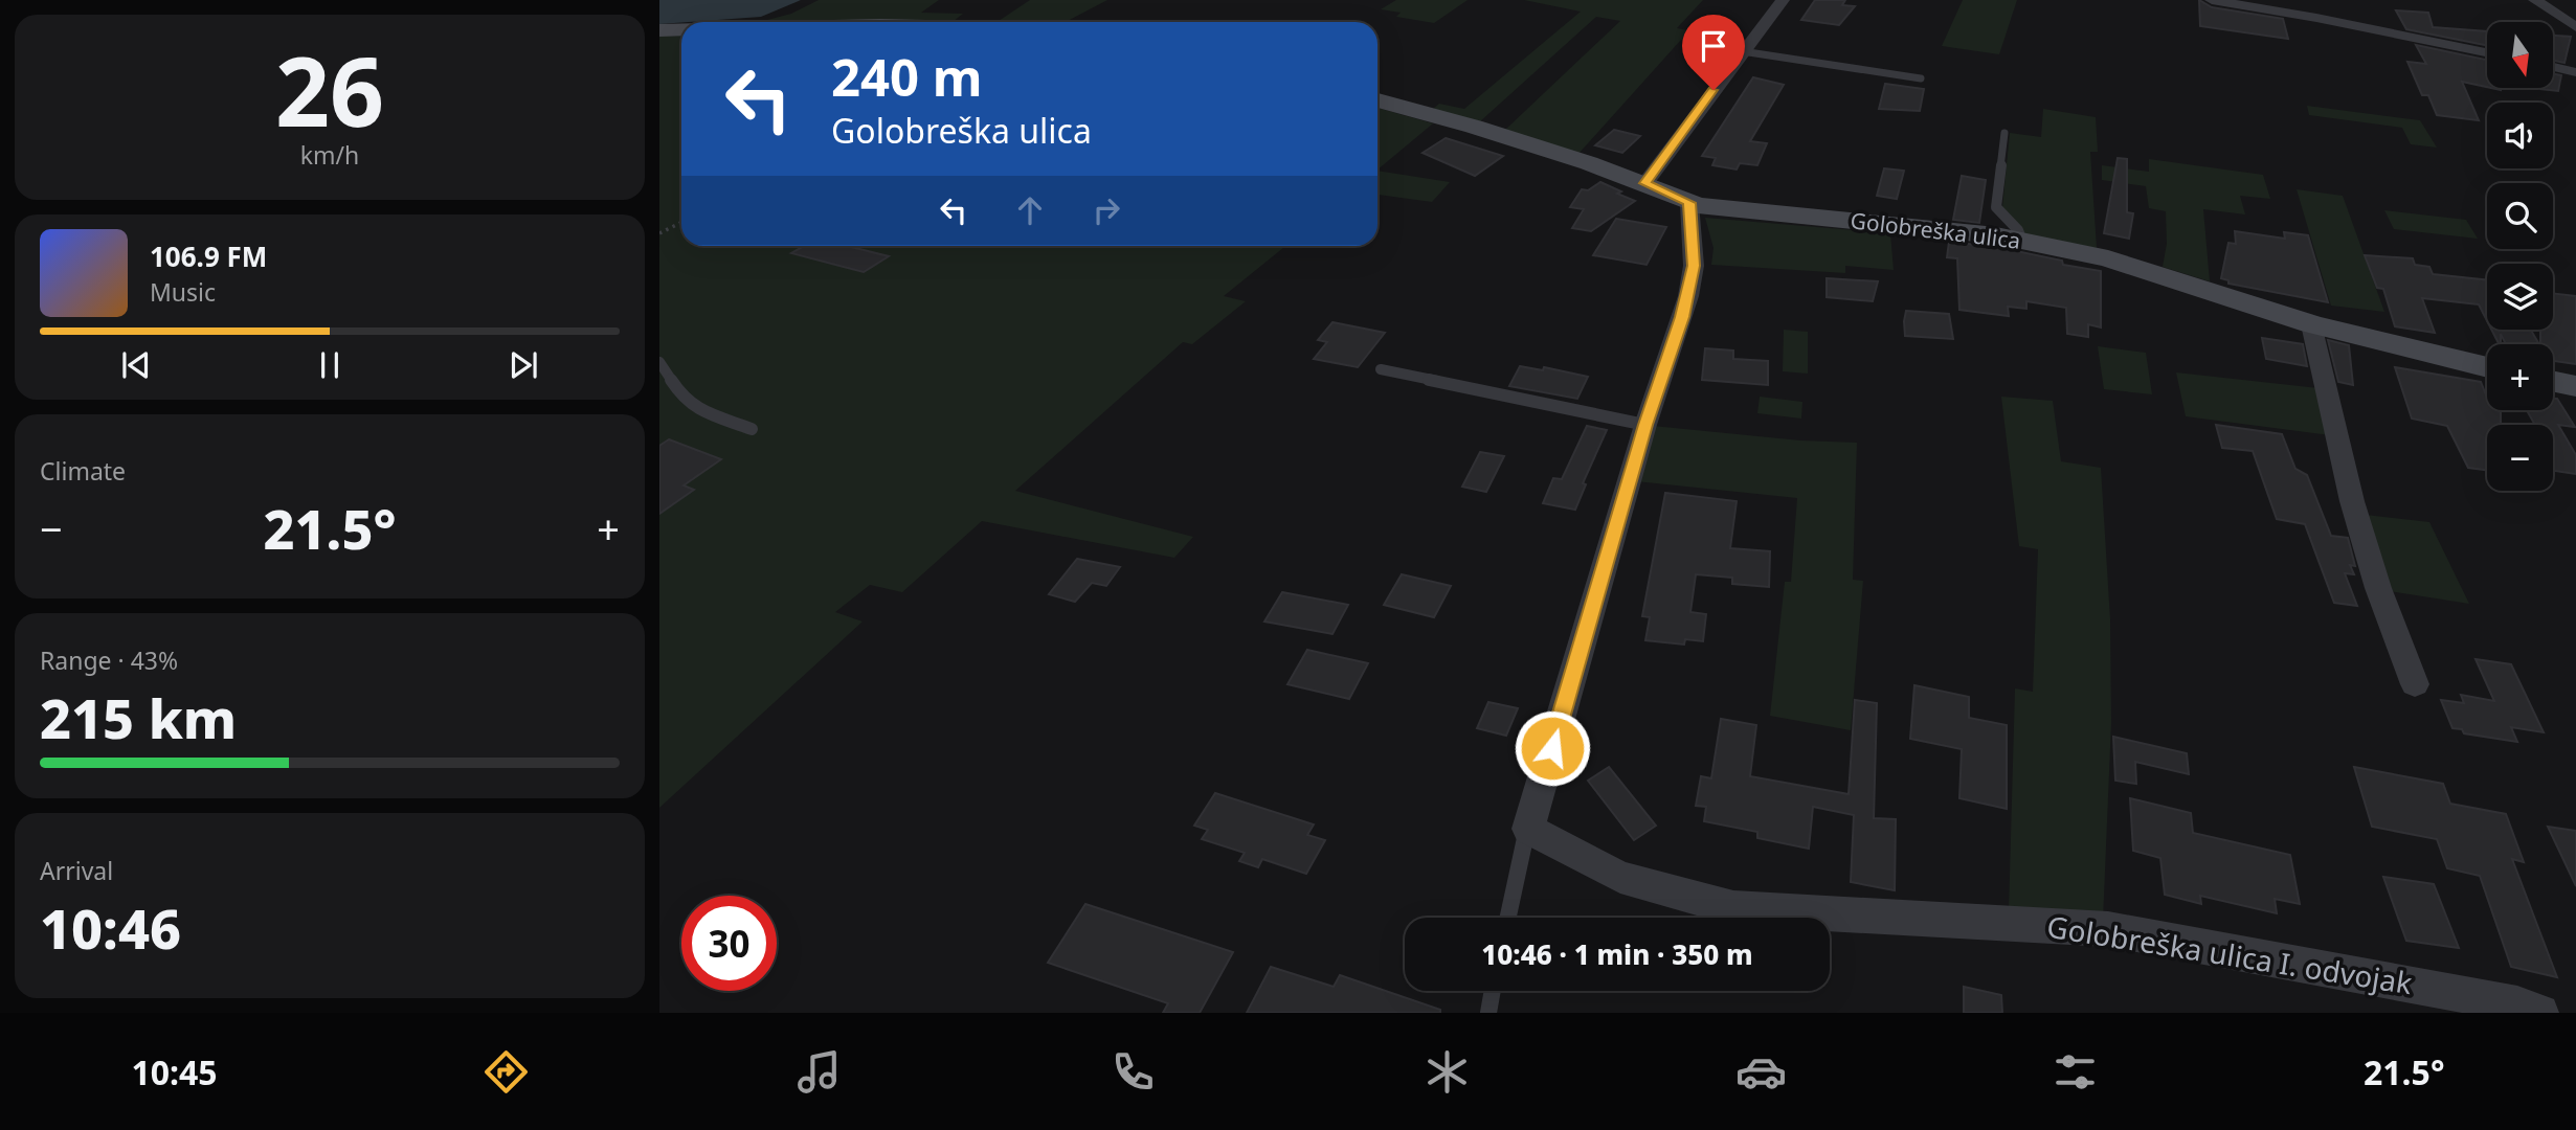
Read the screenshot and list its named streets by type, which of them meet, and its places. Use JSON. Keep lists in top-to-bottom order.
{
  "streets": {
    "street": ["Golobreška ulica", "Golobreška ulica I. odvojak"]
  },
  "north": "bottom",
  "page": {
    "tile": [
      ["26", "km/h"],
      "Climate",
      ["Range · 43%", "215 km"],
      ["Arrival", "10:46"]
    ],
    "map_buttons": ["+", "−"],
    "turn": ["240 m", "Golobreška ulica"],
    "song": ["106.9 FM", "Music"],
    "heat": ["−", "21.5°", "+"],
    "limit": "30",
    "trip": "10:46 · 1 min · 350 m",
    "tabs": ["10:45", "21.5°"]
  }
}
